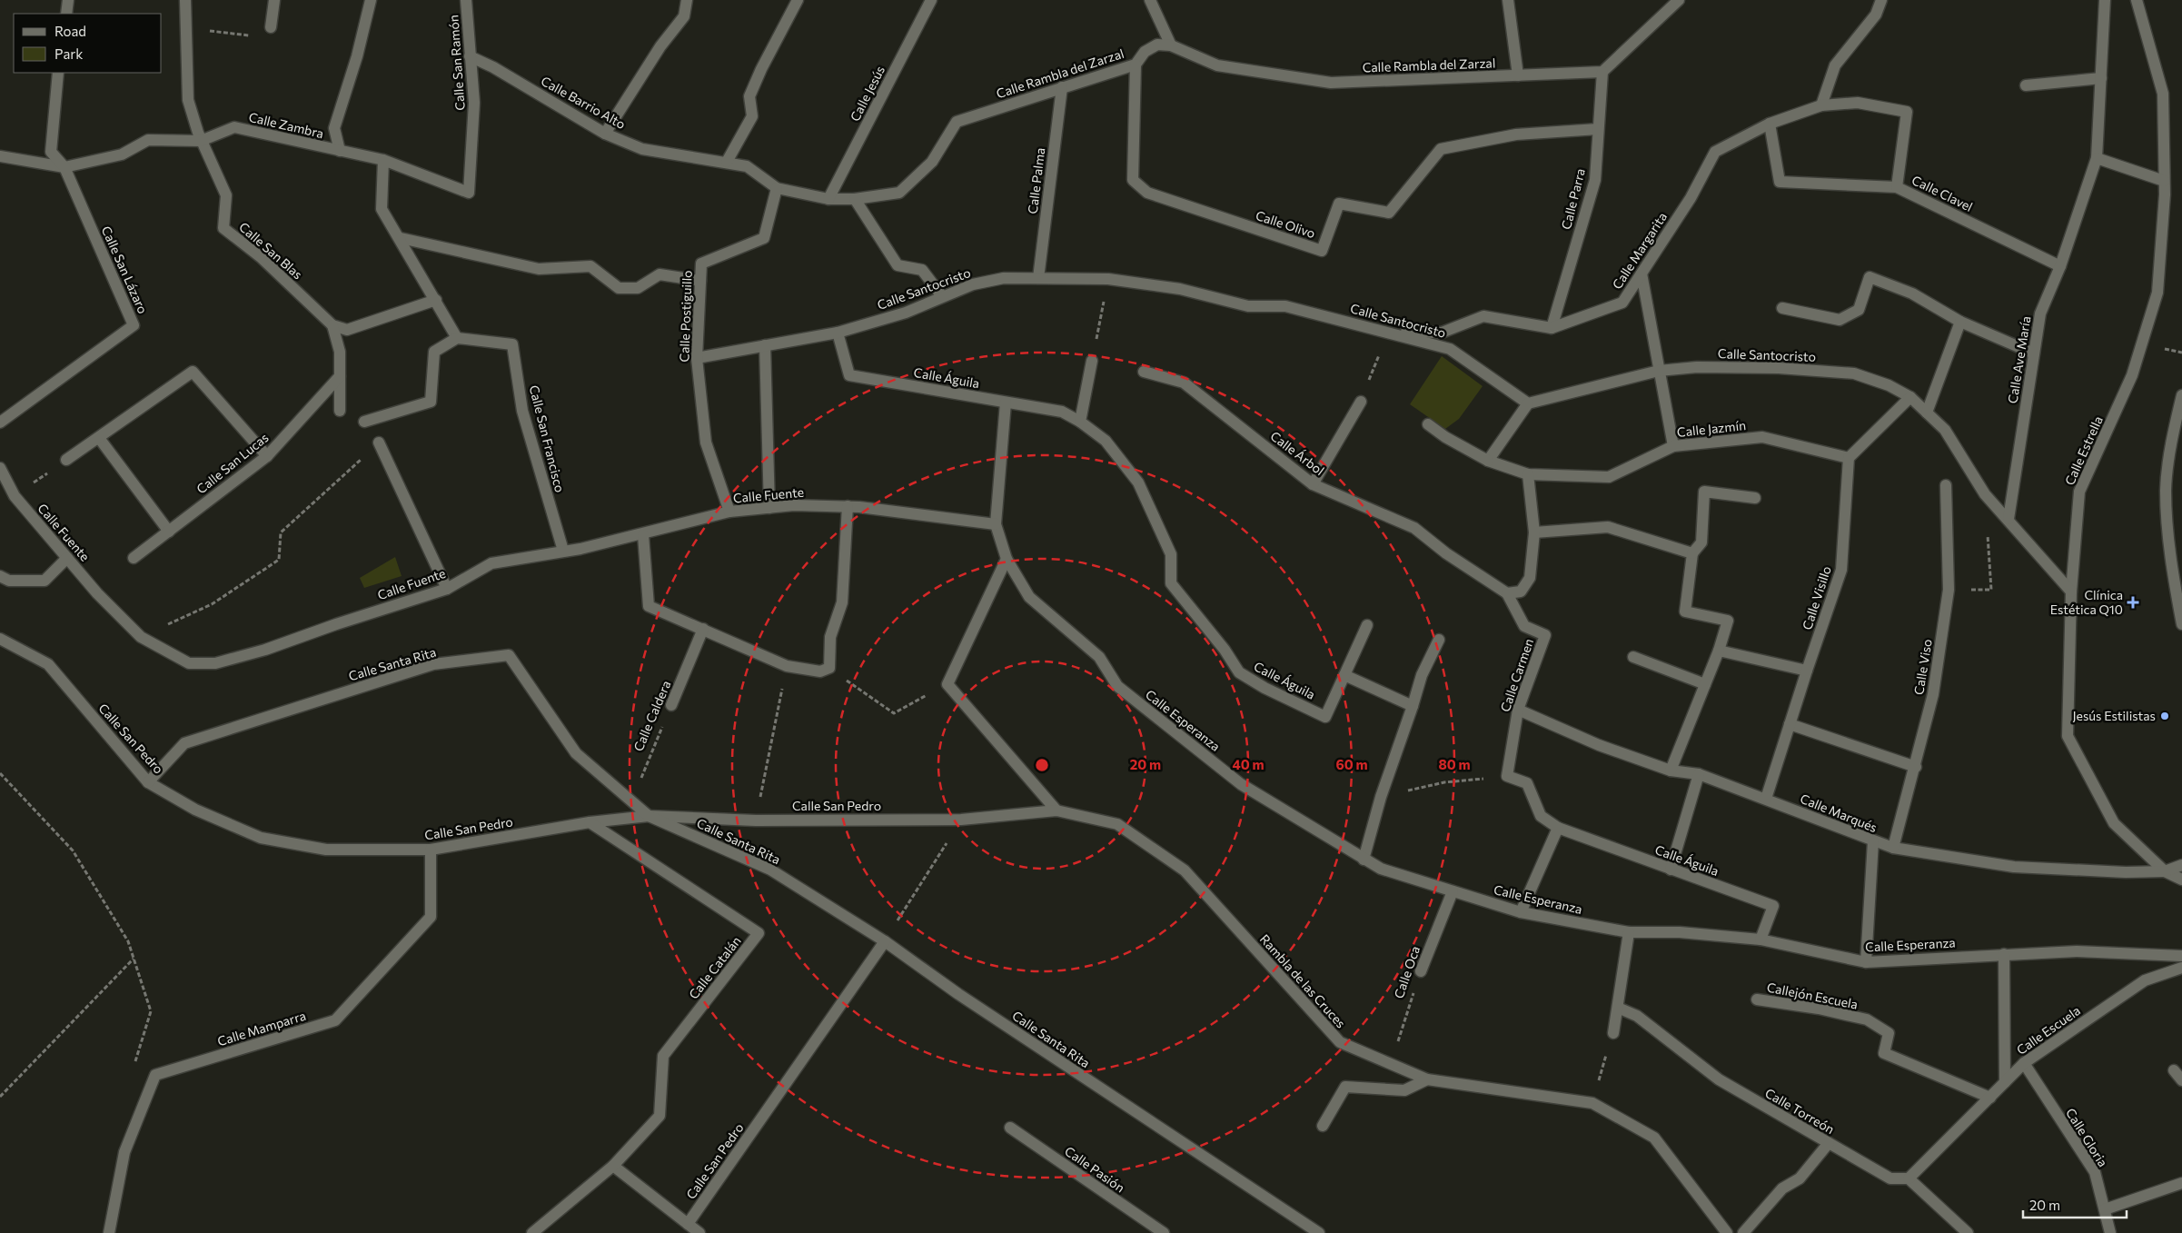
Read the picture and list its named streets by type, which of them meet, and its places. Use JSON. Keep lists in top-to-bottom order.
{
  "streets": {
    "street": [
      "Calle San Ramón",
      "Calle Rambla del Zarzal",
      "Calle Jesús",
      "Calle Barrio Alto",
      "Calle Zambra",
      "Calle Palma",
      "Calle Clavel",
      "Calle Parra",
      "Calle Olivo",
      "Calle San Blas",
      "Calle Margarita",
      "Calle San Lázaro",
      "Calle Santocristo",
      "Calle Postiguillo",
      "Calle Ave María",
      "Calle Águila",
      "Calle Jazmín",
      "Calle San Francisco",
      "Calle Estrella",
      "Calle Árbol",
      "Calle San Lucas",
      "Calle Fuente",
      "Calle Visillo",
      "Calle Santa Rita",
      "Calle Viso",
      "Calle Carmen",
      "Calle Caldera",
      "Calle Esperanza",
      "Calle San Pedro",
      "Calle Marqués",
      "Calle Catalán",
      "Calle Oca",
      "Rambla de las Cruces",
      "Callejón Escuela",
      "Calle Mamparra",
      "Calle Escuela",
      "Calle Torreón",
      "Calle Gloria",
      "Calle Pasión"
    ]
  },
  "crossings": [
    ["Calle San Ramón", "Calle Barrio Alto"],
    ["Calle San Ramón", "Calle Zambra"],
    ["Calle Rambla del Zarzal", "Calle Jesús"],
    ["Calle Rambla del Zarzal", "Calle Barrio Alto"],
    ["Calle Rambla del Zarzal", "Calle Palma"],
    ["Calle Rambla del Zarzal", "Calle Parra"],
    ["Calle Rambla del Zarzal", "Calle Olivo"],
    ["Calle Rambla del Zarzal", "Calle Postiguillo"],
    ["Calle Zambra", "Calle San Blas"],
    ["Calle Zambra", "Calle San Lázaro"],
    ["Calle Palma", "Calle Santocristo"],
    ["Calle Clavel", "Calle Margarita"],
    ["Calle Clavel", "Calle Ave María"],
    ["Calle Parra", "Calle Olivo"],
    ["Calle Parra", "Calle Margarita"],
    ["Calle Margarita", "Calle Santocristo"],
    ["Calle Santocristo", "Calle Postiguillo"],
    ["Calle Santocristo", "Calle Ave María"],
    ["Calle Santocristo", "Calle Águila"],
    ["Calle Santocristo", "Calle Estrella"],
    ["Calle Postiguillo", "Calle Fuente"],
    ["Calle Águila", "Calle Esperanza"],
    ["Calle Jazmín", "Calle Visillo"],
    ["Calle San Francisco", "Calle Fuente"],
    ["Calle Estrella", "Calle Marqués"],
    ["Calle Árbol", "Calle Carmen"],
    ["Calle Fuente", "Calle Esperanza"],
    ["Calle Visillo", "Calle Marqués"],
    ["Calle Santa Rita", "Calle Caldera"],
    ["Calle Santa Rita", "Calle San Pedro"],
    ["Calle Viso", "Calle Marqués"],
    ["Calle Carmen", "Calle Marqués"],
    ["Calle Caldera", "Calle San Pedro"],
    ["Calle Esperanza", "Calle Oca"],
    ["Calle San Pedro", "Calle Catalán"],
    ["Calle San Pedro", "Rambla de las Cruces"],
    ["Calle San Pedro", "Calle Mamparra"],
    ["Calle Oca", "Rambla de las Cruces"],
    ["Callejón Escuela", "Calle Escuela"],
    ["Calle Escuela", "Calle Torreón"],
    ["Calle Escuela", "Calle Gloria"]
  ],
  "places": {
    "health": ["Clínica Estética Q10"],
    "other": ["Jesús Estilistas"]
  },
  "legend": ["Road", "Park"],
  "scale_bar": "20 m",
  "rings": [
    "20 m",
    "40 m",
    "60 m",
    "80 m"
  ]
}
